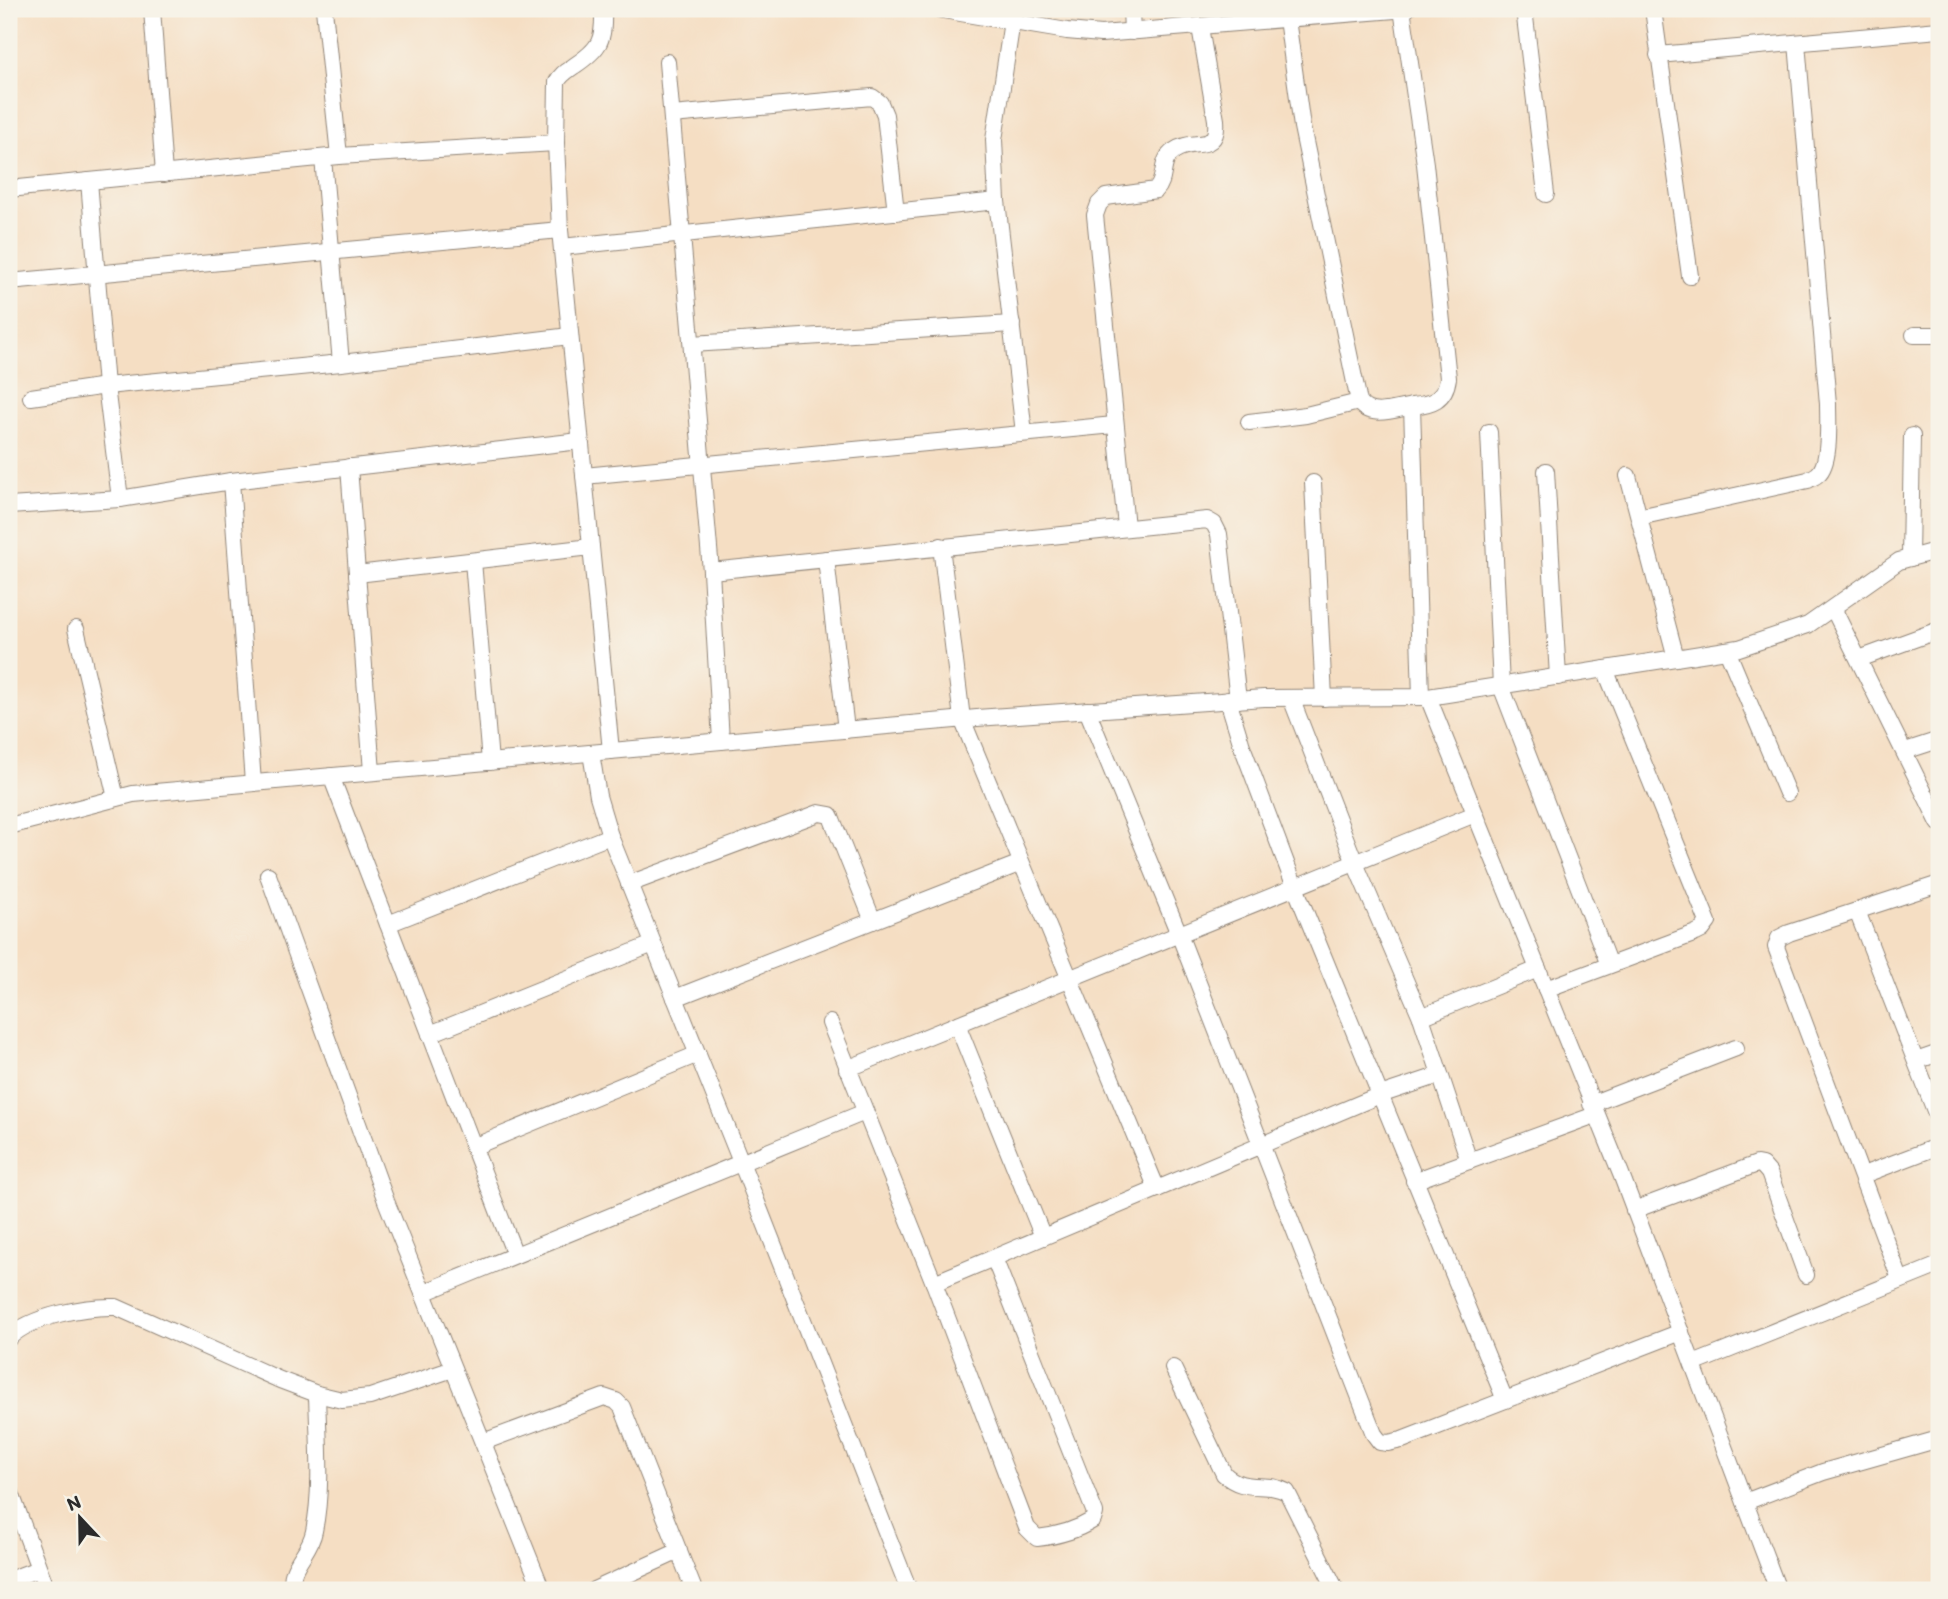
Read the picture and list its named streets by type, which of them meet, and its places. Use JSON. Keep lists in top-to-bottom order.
{
  "north": "top"
}
